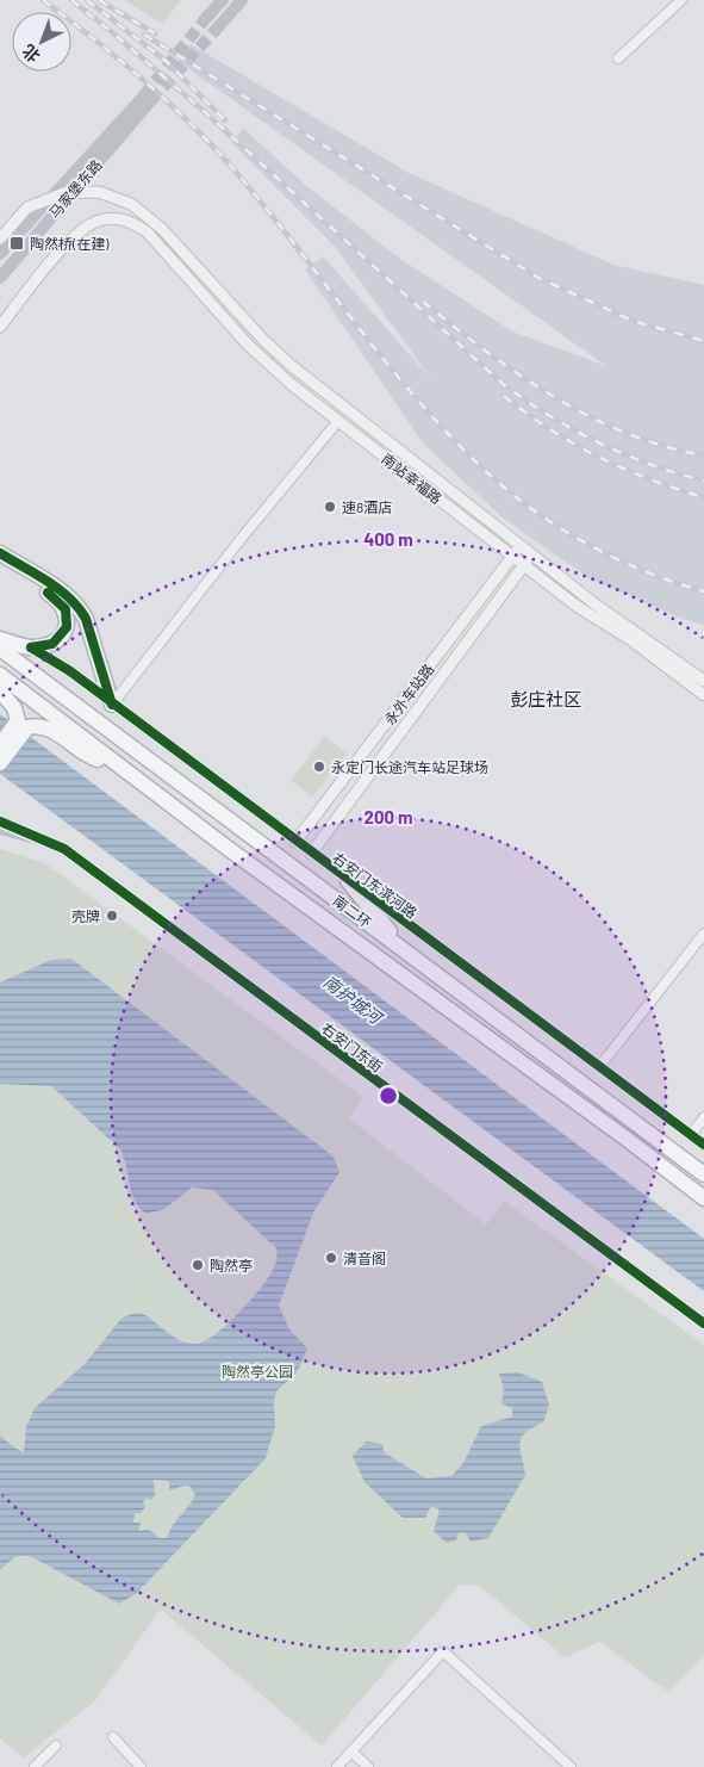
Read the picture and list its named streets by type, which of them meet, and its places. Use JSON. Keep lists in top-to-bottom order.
{
  "streets": {
    "highway": ["南二环"],
    "main road": ["马家堡东路"],
    "street": [
      "南站幸福路",
      "永外车站路",
      "右安门东滨河路",
      "右安门东街"
    ]
  },
  "crossings": [
    ["南站幸福路", "永外车站路"],
    ["永外车站路", "右安门东滨河路"]
  ],
  "districts": ["彭庄社区"],
  "water": ["南护城河"],
  "parks": ["陶然亭公园"],
  "places": {
    "transit": ["陶然桥(在建)"],
    "other": [
      "速8酒店",
      "永定门长途汽车站足球场",
      "壳牌",
      "清音阁",
      "陶然亭"
    ]
  },
  "north": "bottom left",
  "rings": ["400 m", "200 m"]
}
